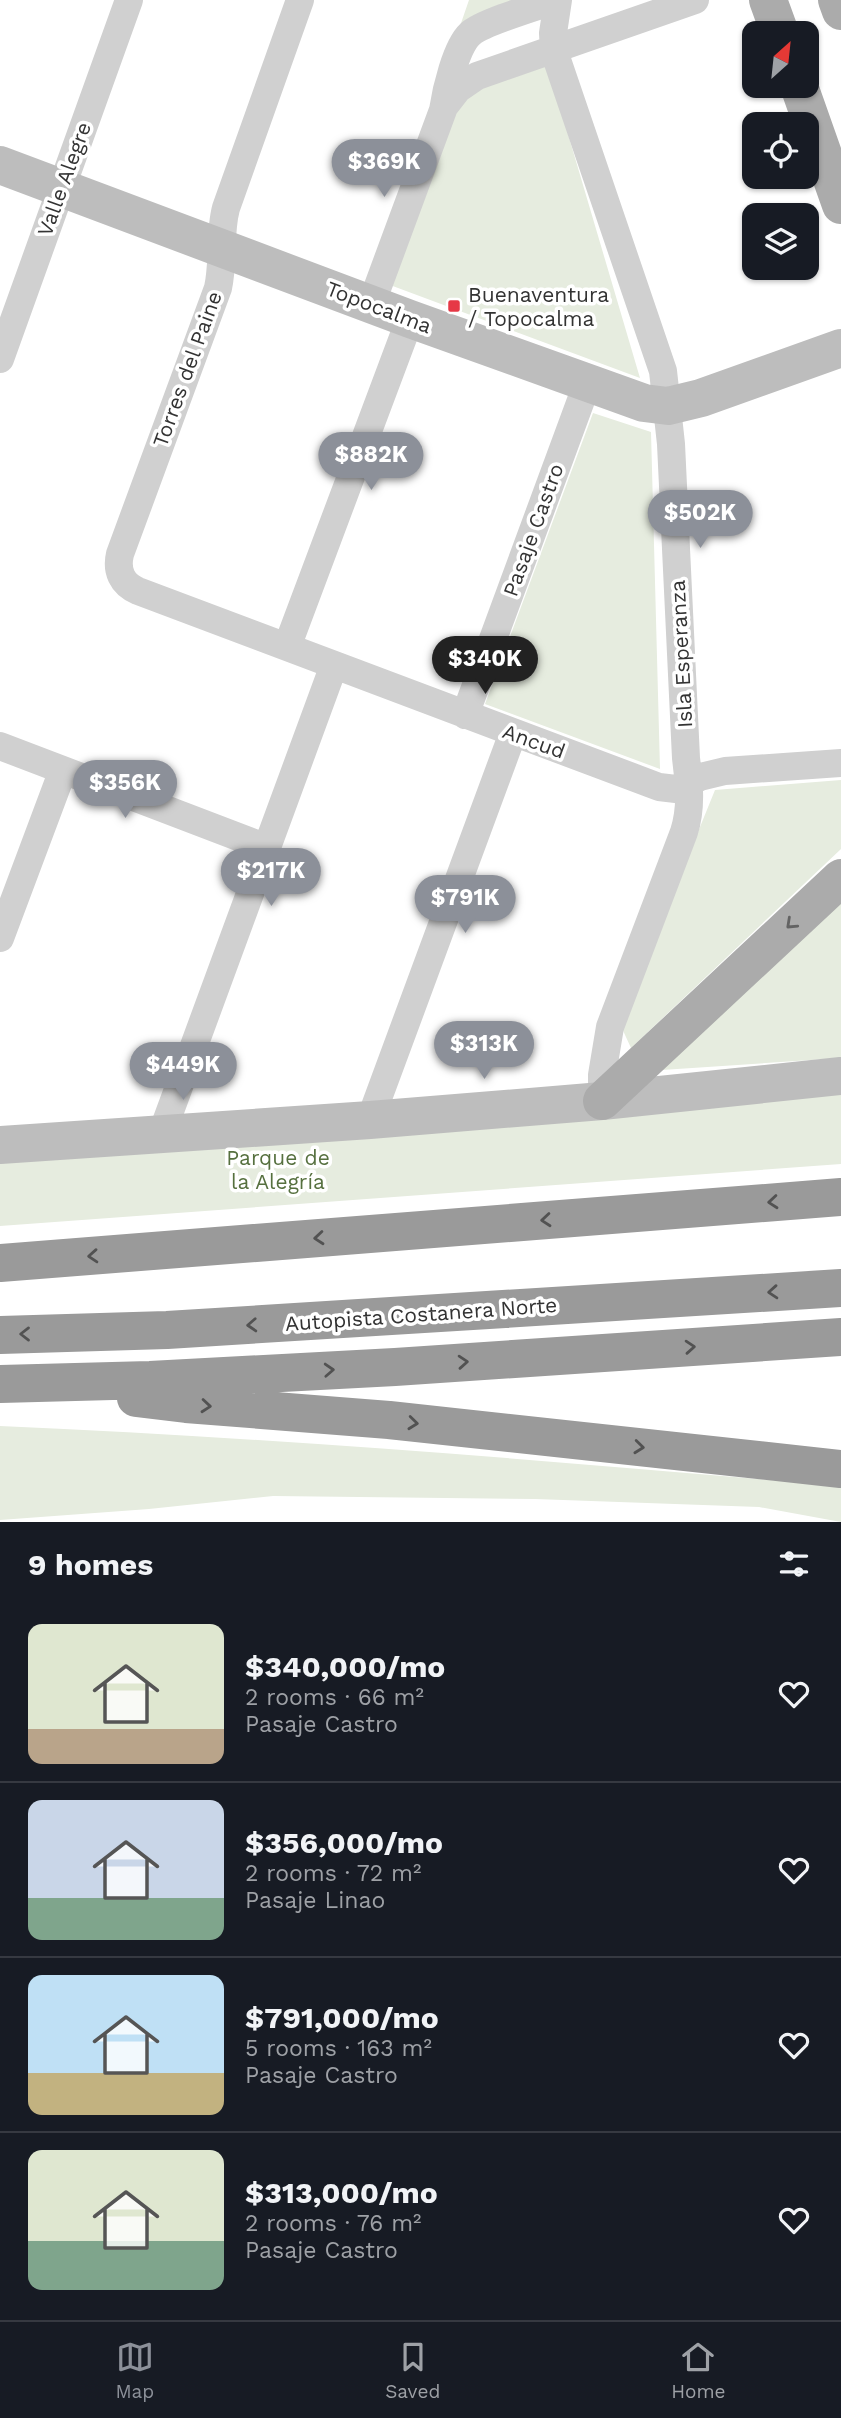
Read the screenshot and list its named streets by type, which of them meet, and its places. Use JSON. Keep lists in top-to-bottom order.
{
  "streets": {
    "highway": ["Autopista Costanera Norte"],
    "street": [
      "Valle Alegre",
      "Topocalma",
      "Torres del Paine",
      "Pasaje Castro",
      "Isla Esperanza",
      "Ancud"
    ]
  },
  "crossings": [
    ["Valle Alegre", "Topocalma"],
    ["Topocalma", "Torres del Paine"],
    ["Topocalma", "Pasaje Castro"],
    ["Topocalma", "Isla Esperanza"],
    ["Torres del Paine", "Ancud"],
    ["Pasaje Castro", "Ancud"],
    ["Isla Esperanza", "Ancud"]
  ],
  "parks": ["Parque de la Alegría"],
  "places": {
    "transit": ["Buenaventura / Topocalma"]
  },
  "north": "top right",
  "page": {
    "price": [
      "$369K",
      "$882K",
      "$502K",
      "$340K",
      "$356K",
      "$217K",
      "$791K",
      "$313K",
      "$449K"
    ],
    "heading": "9 homes",
    "list": [
      {
        "name": "$340,000/mo",
        "note": "2 rooms · 66 m² · Pasaje Castro"
      },
      {
        "name": "$356,000/mo",
        "note": "2 rooms · 72 m² · Pasaje Linao"
      },
      {
        "name": "$791,000/mo",
        "note": "5 rooms · 163 m² · Pasaje Castro"
      },
      {
        "name": "$313,000/mo",
        "note": "2 rooms · 76 m² · Pasaje Castro"
      }
    ],
    "tabs": ["Map", "Saved", "Home"]
  }
}
